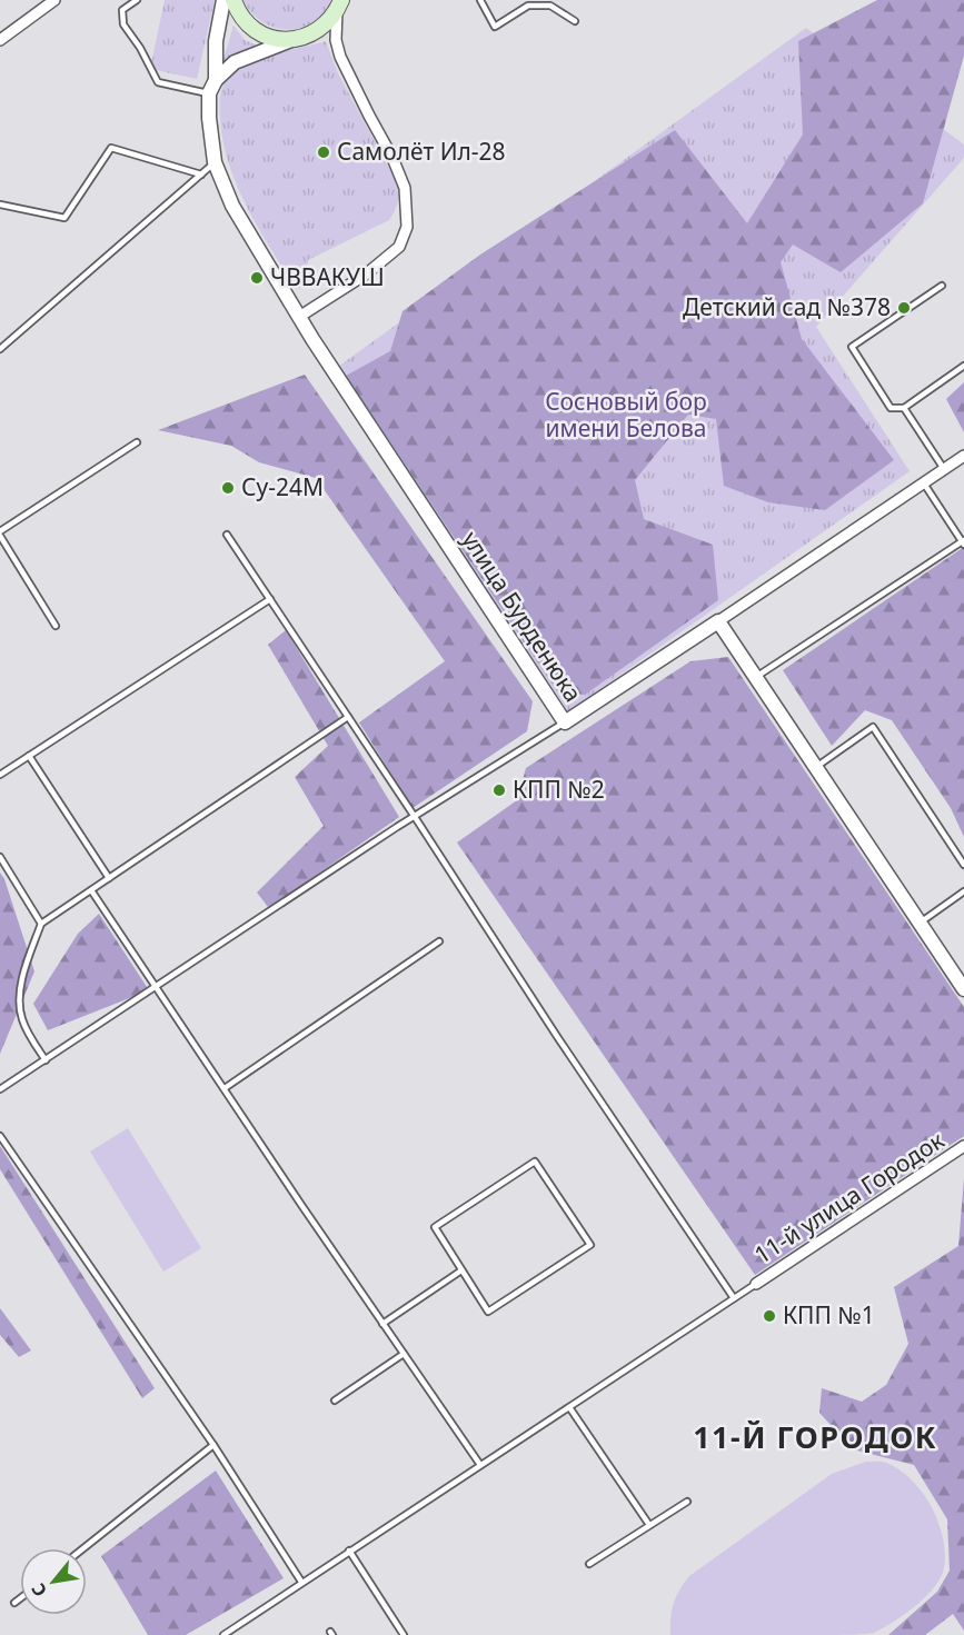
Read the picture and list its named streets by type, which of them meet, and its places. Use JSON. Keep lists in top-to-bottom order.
{
  "streets": {
    "street": ["улица Бурденюка", "11-й улица Городок"]
  },
  "districts": ["11-Й ГОРОДОК"],
  "parks": ["Сосновый бор имени Белова"],
  "places": [
    "Самолёт Ил-28",
    "ЧВВАКУШ",
    "Детский сад №378",
    "Су-24М",
    "КПП №2",
    "КПП №1"
  ],
  "north": "bottom left"
}
